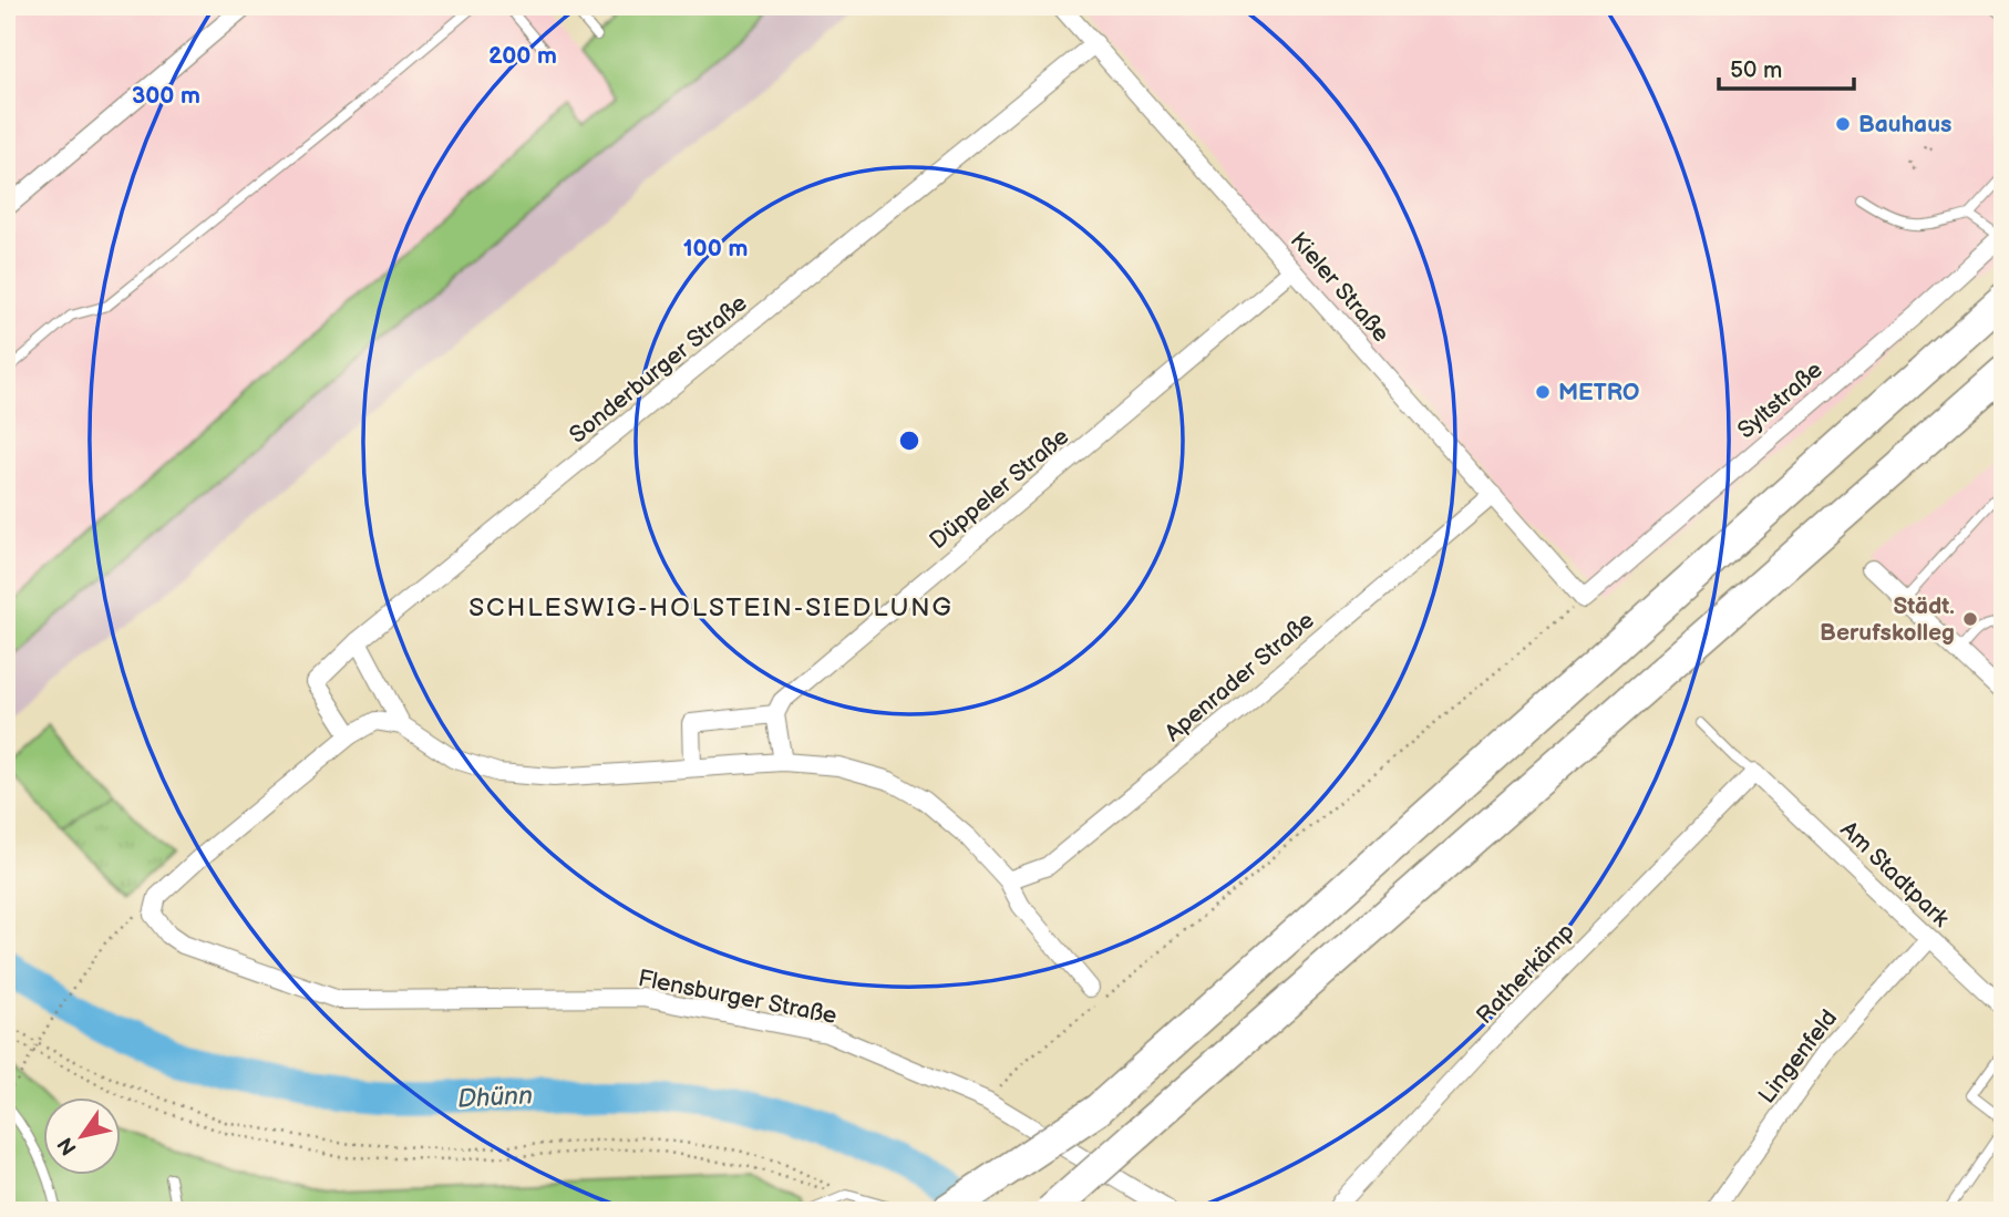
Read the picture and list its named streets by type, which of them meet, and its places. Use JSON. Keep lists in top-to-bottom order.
{
  "streets": {
    "street": [
      "Kieler Straße",
      "Sonderburger Straße",
      "Syltstraße",
      "Düppeler Straße",
      "Apenrader Straße",
      "Am Stadtpark",
      "Ratherkämp",
      "Flensburger Straße",
      "Lingenfeld"
    ]
  },
  "crossings": [
    ["Kieler Straße", "Sonderburger Straße"],
    ["Kieler Straße", "Syltstraße"],
    ["Kieler Straße", "Düppeler Straße"],
    ["Kieler Straße", "Apenrader Straße"],
    ["Am Stadtpark", "Ratherkämp"],
    ["Am Stadtpark", "Lingenfeld"]
  ],
  "districts": ["SCHLESWIG-HOLSTEIN-SIEDLUNG"],
  "water": ["Dhünn"],
  "places": ["Bauhaus", "METRO", "Städt. Berufskolleg"],
  "scale_bar": "50 m",
  "north": "bottom left",
  "rings": ["200 m", "300 m", "100 m"]
}
